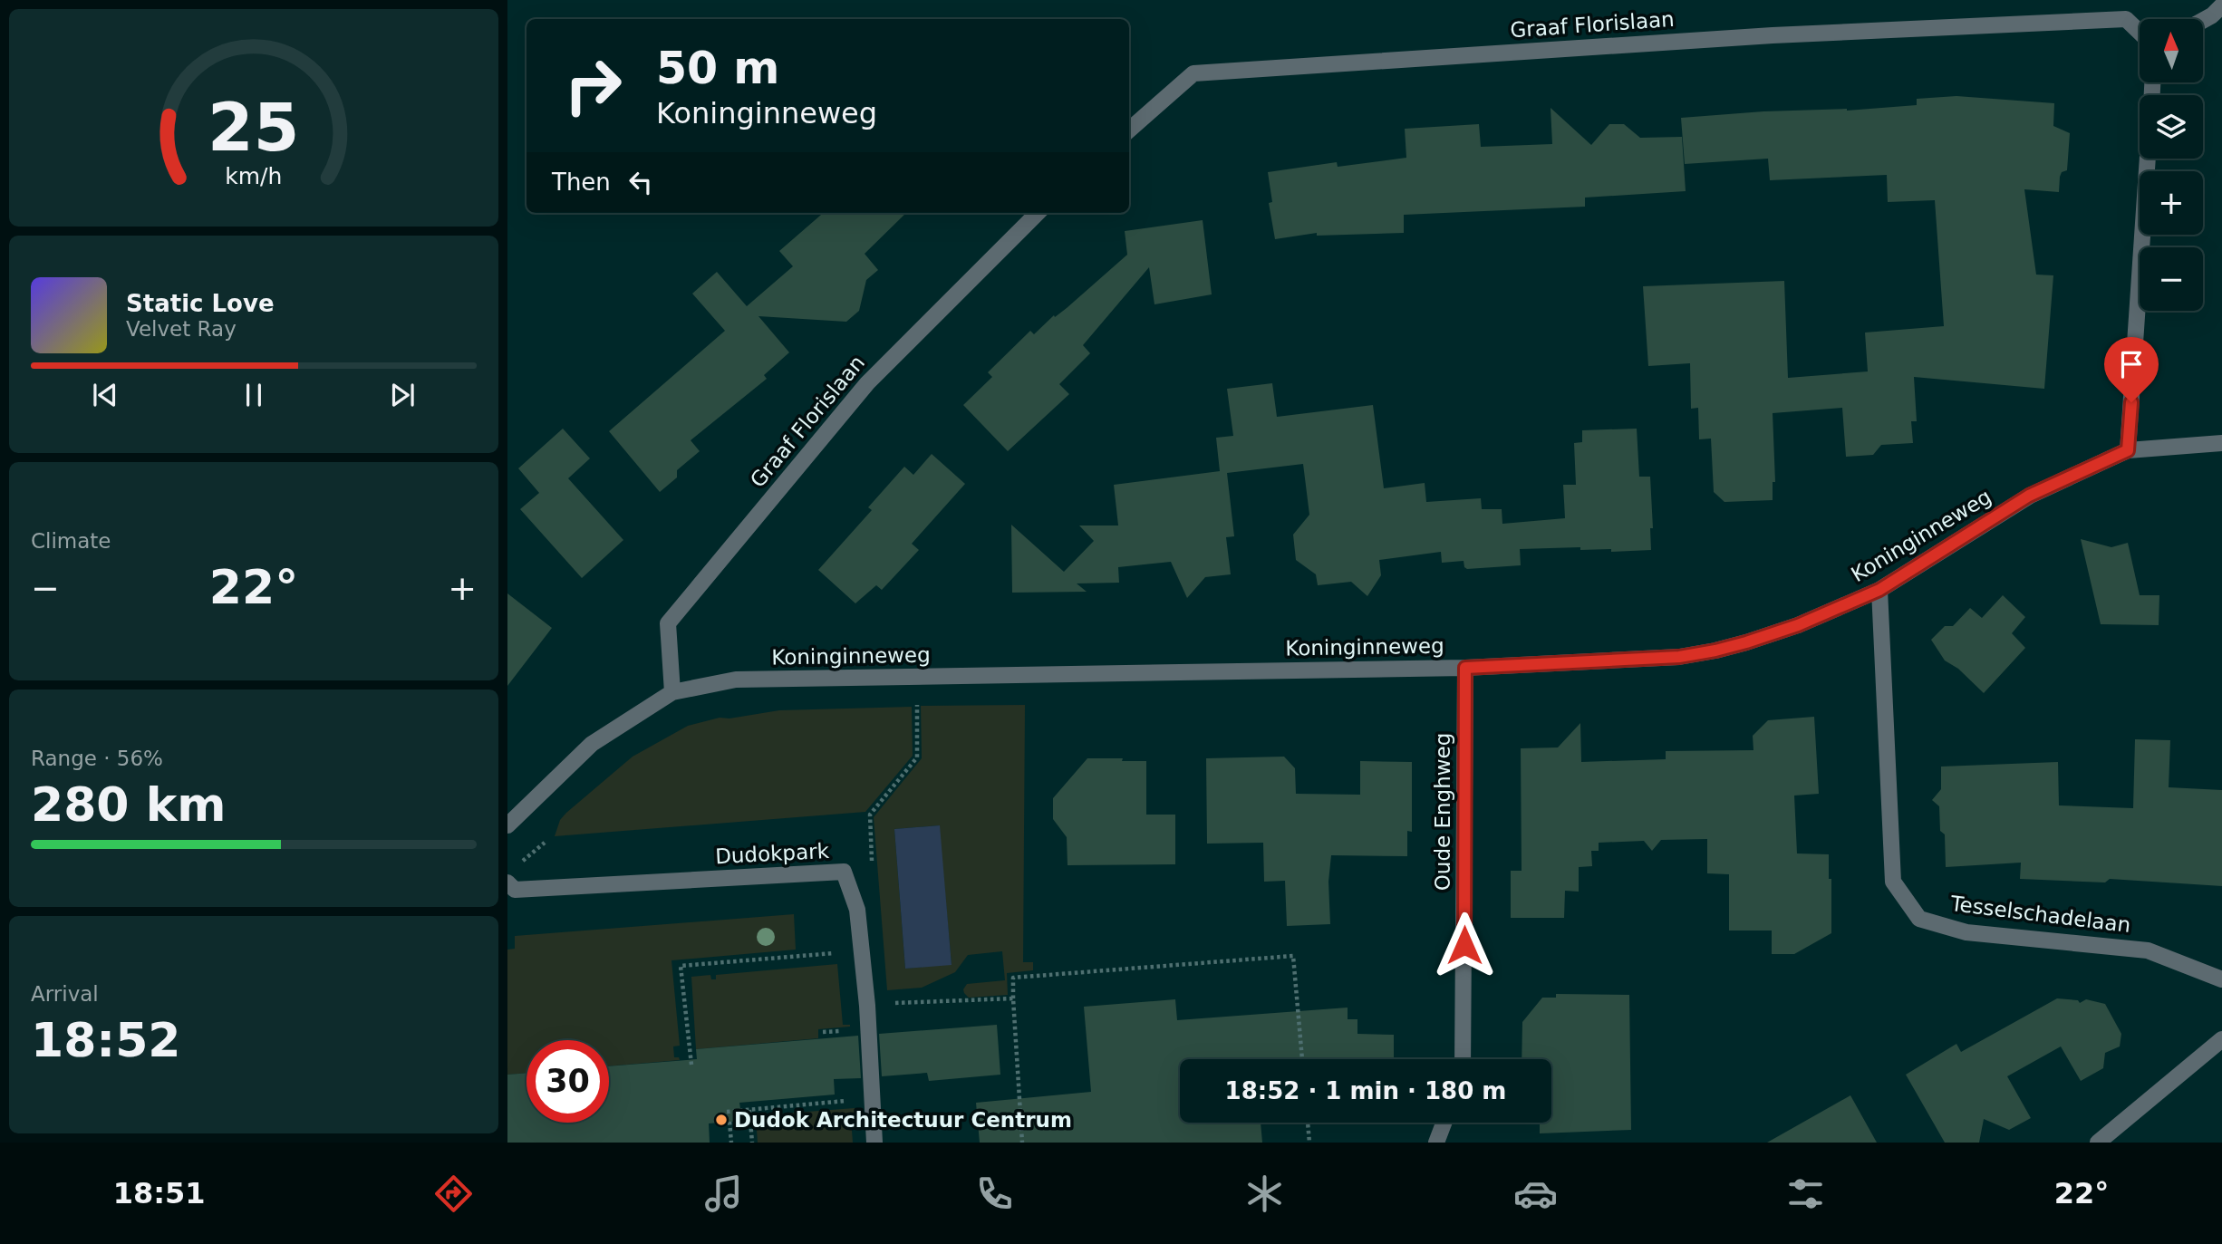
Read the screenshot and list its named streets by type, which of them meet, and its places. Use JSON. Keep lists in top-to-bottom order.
{
  "streets": {
    "street": [
      "Graaf Florislaan",
      "Koninginneweg",
      "Oude Enghweg",
      "Dudokpark",
      "Tesselschadelaan"
    ]
  },
  "crossings": [
    ["Graaf Florislaan", "Koninginneweg"],
    ["Koninginneweg", "Oude Enghweg"],
    ["Koninginneweg", "Tesselschadelaan"]
  ],
  "places": ["Dudok Architectuur Centrum"],
  "north": "top",
  "page": {
    "map_buttons": ["+", "−"],
    "turn": ["50 m", "Koninginneweg"],
    "then": "Then",
    "song": ["Static Love", "Velvet Ray"],
    "tile": [
      "Climate",
      ["Range · 56%", "280 km"],
      ["Arrival", "18:52"]
    ],
    "heat": ["−", "22°", "+"],
    "limit": "30",
    "trip": "18:52 · 1 min · 180 m",
    "tabs": ["18:51", "22°"],
    "gauge": ["25", "km/h"]
  }
}
